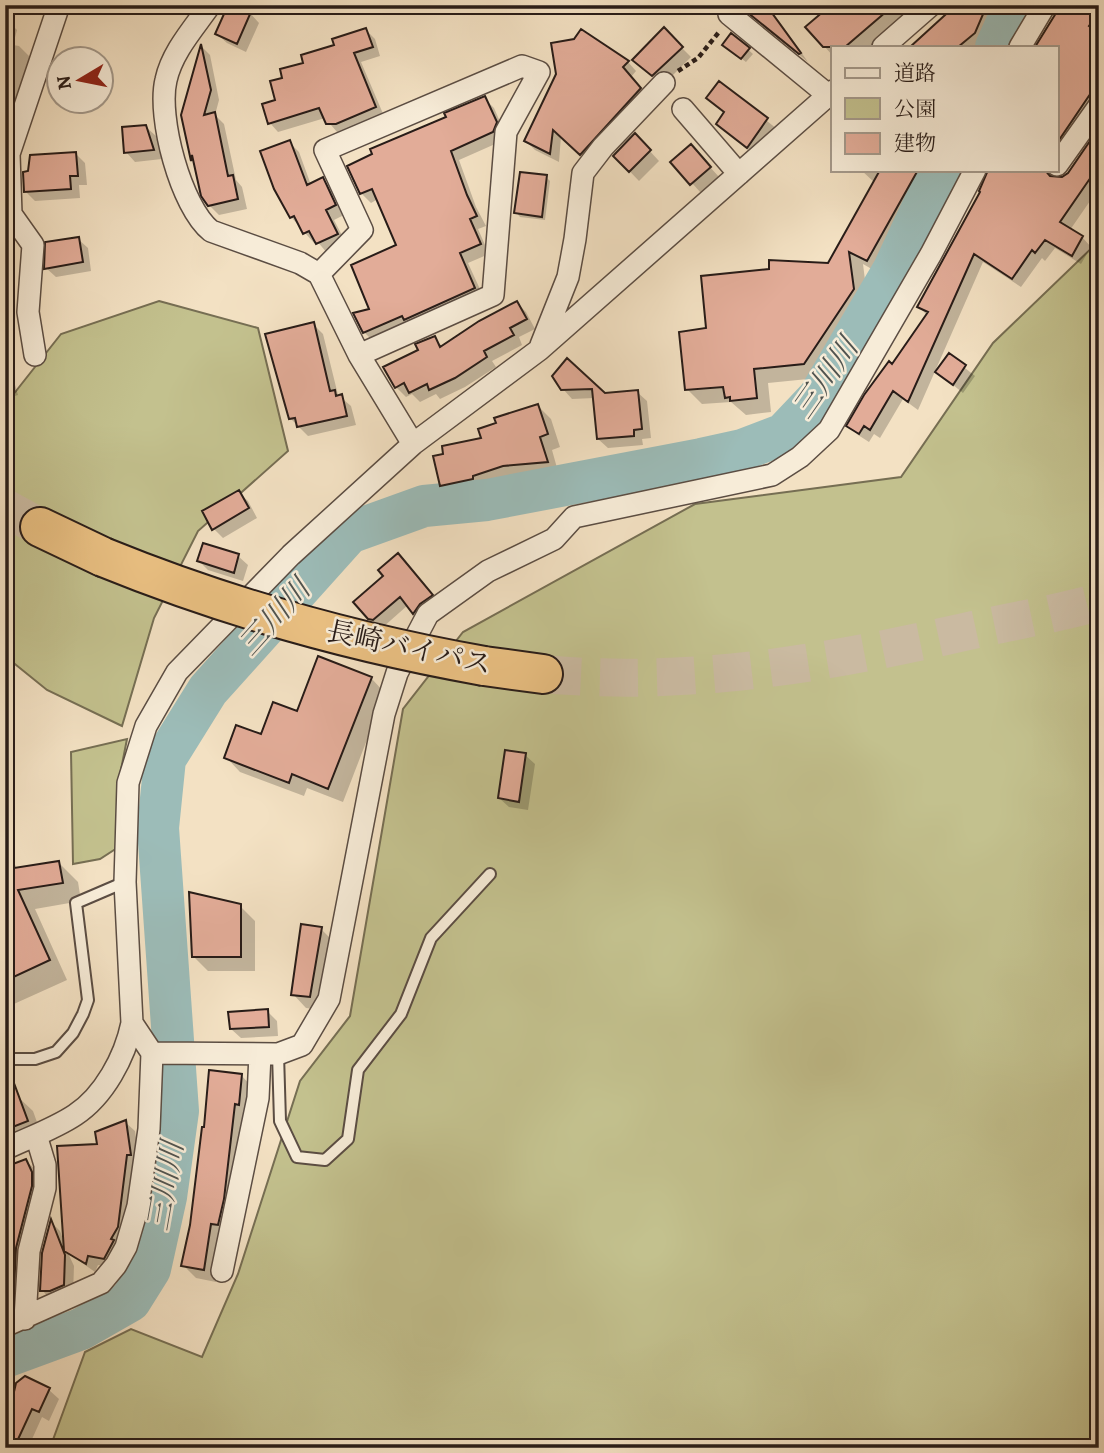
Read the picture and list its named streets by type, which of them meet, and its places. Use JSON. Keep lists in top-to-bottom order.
{
  "streets": {
    "highway": ["長崎バイパス"]
  },
  "water": ["三川川"],
  "legend": ["道路", "公園", "建物"],
  "north": "left"
}
